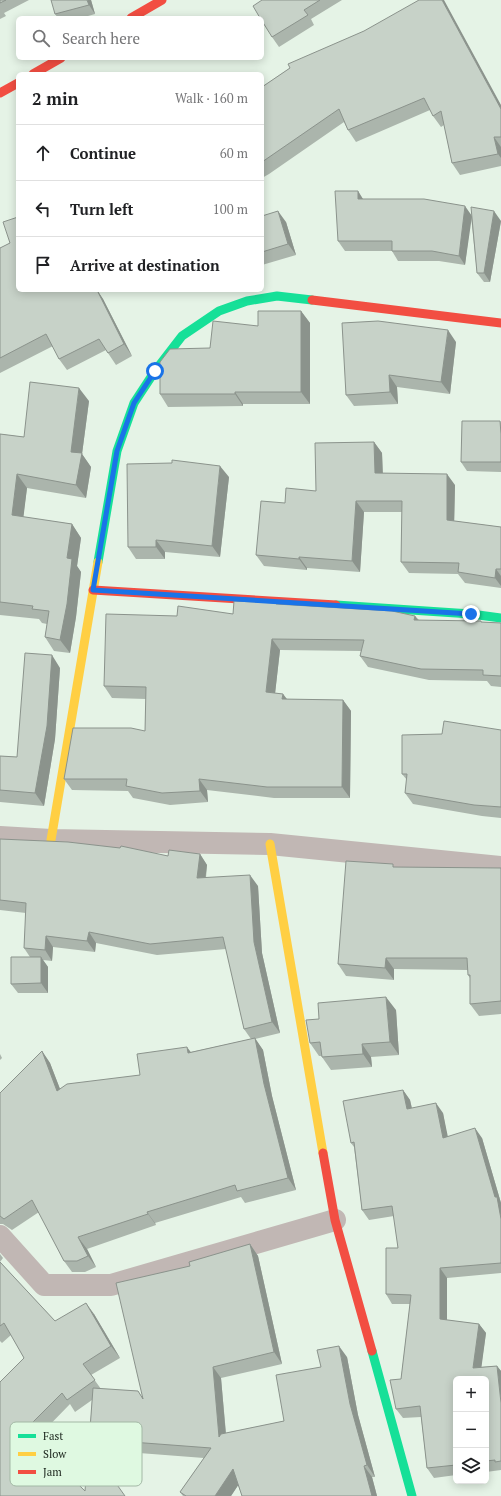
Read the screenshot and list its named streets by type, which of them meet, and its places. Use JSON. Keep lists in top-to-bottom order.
{
  "legend": ["Fast", "Slow", "Jam"],
  "page": {
    "search": "Search here",
    "heading": ["2 min", "Walk · 160 m"],
    "list": [
      ["Continue", "60 m"],
      ["Turn left", "100 m"],
      "Arrive at destination"
    ],
    "map_buttons": ["+", "−"]
  }
}
